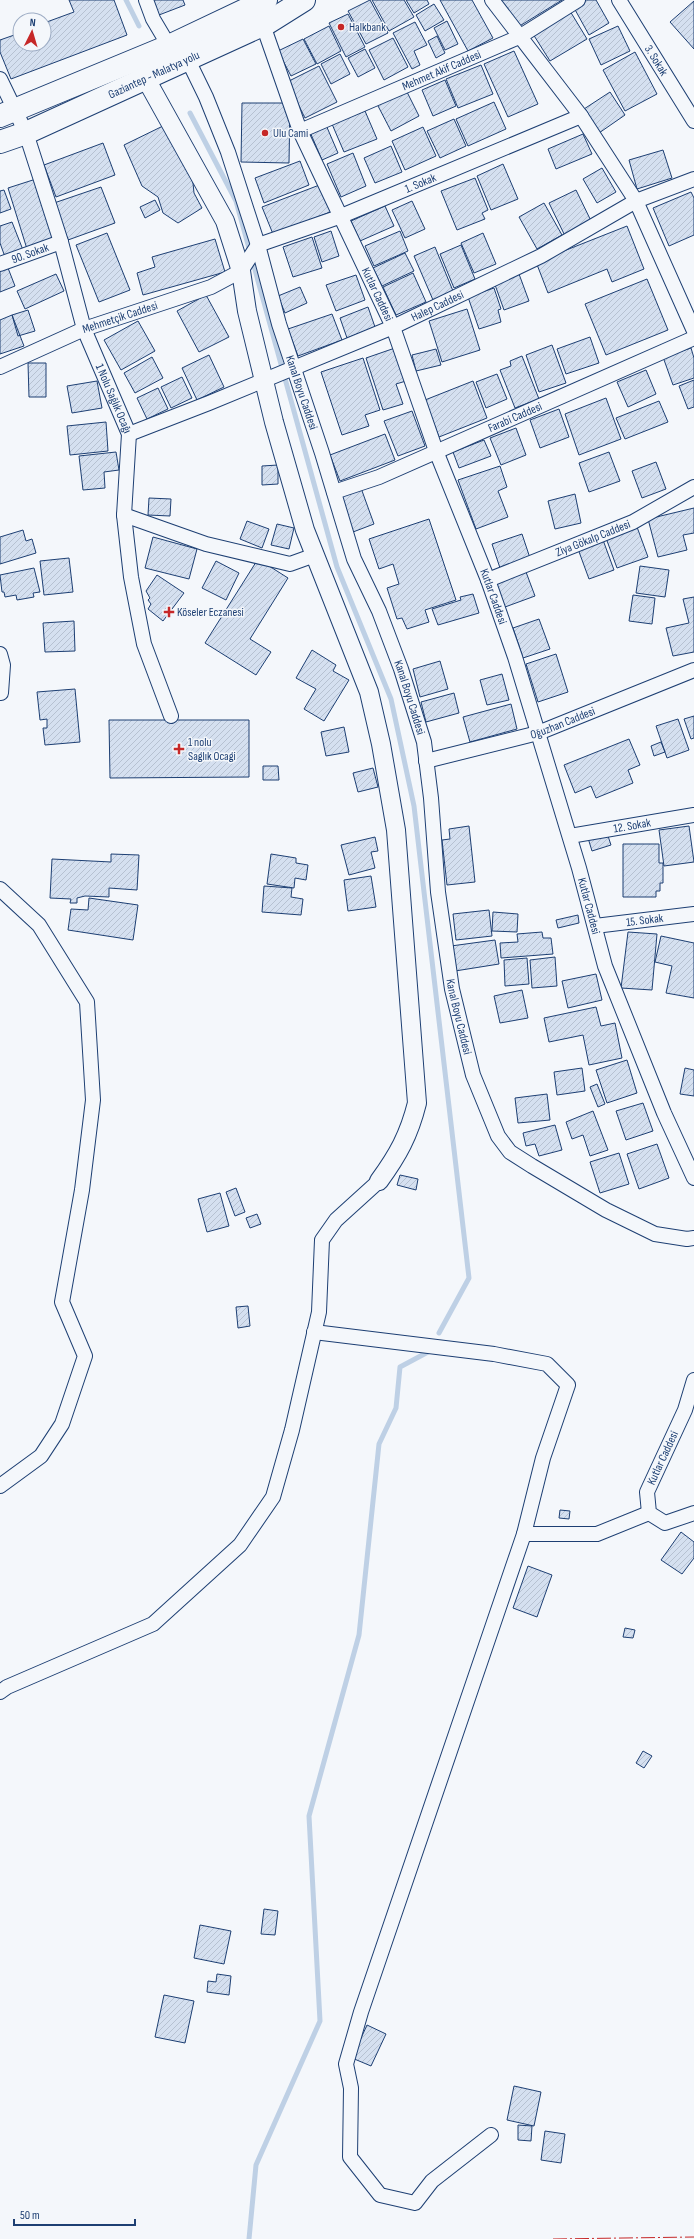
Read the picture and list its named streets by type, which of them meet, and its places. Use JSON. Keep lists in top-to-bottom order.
{
  "streets": {
    "highway": ["Gaziantep - Malatya yolu"],
    "street": [
      "3. Sokak",
      "Mehmet Akif Caddesi",
      "1. Sokak",
      "90. Sokak",
      "Kutlar Caddesi",
      "Halep Caddesi",
      "Mehmetçik Caddesi",
      "Kanal Boyu Caddesi",
      "1 Nolu Sağlık Ocağı",
      "Farabi Caddesi",
      "Ziya Gökalp Caddesi",
      "Oğuzhan Caddesi",
      "12. Sokak",
      "15. Sokak"
    ]
  },
  "crossings": [
    ["Mehmet Akif Caddesi", "Kutlar Caddesi"],
    ["Gaziantep - Malatya yolu", "Kutlar Caddesi"],
    ["Gaziantep - Malatya yolu", "Kanal Boyu Caddesi"],
    ["Gaziantep - Malatya yolu", "1 Nolu Sağlık Ocağı"],
    ["1. Sokak", "Kutlar Caddesi"],
    ["1. Sokak", "Kanal Boyu Caddesi"],
    ["90. Sokak", "1 Nolu Sağlık Ocağı"],
    ["Kutlar Caddesi", "Halep Caddesi"],
    ["Kutlar Caddesi", "Farabi Caddesi"],
    ["Kutlar Caddesi", "Ziya Gökalp Caddesi"],
    ["Kutlar Caddesi", "Oğuzhan Caddesi"],
    ["Kutlar Caddesi", "12. Sokak"],
    ["Kutlar Caddesi", "15. Sokak"],
    ["Halep Caddesi", "Kanal Boyu Caddesi"],
    ["Halep Caddesi", "1 Nolu Sağlık Ocağı"],
    ["Mehmetçik Caddesi", "1 Nolu Sağlık Ocağı"],
    ["Kanal Boyu Caddesi", "Farabi Caddesi"],
    ["Kanal Boyu Caddesi", "Oğuzhan Caddesi"]
  ],
  "places": {
    "other": ["Halkbank", "Ulu Cami"],
    "health": ["Köseler Eczanesi", "1 nolu Saglık Ocagi"]
  },
  "scale_bar": "50 m",
  "north": "top"
}
